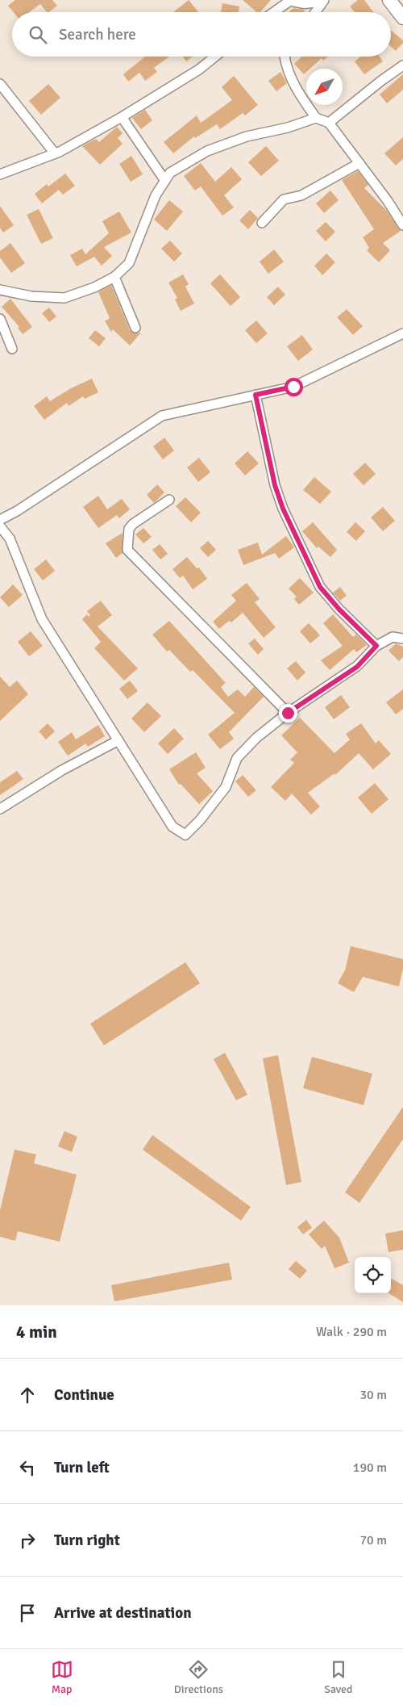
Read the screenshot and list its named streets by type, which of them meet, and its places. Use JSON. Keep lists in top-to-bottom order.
{
  "north": "bottom left",
  "page": {
    "search": "Search here",
    "heading": ["4 min", "Walk · 290 m"],
    "list": [
      ["Continue", "30 m"],
      ["Turn left", "190 m"],
      ["Turn right", "70 m"],
      "Arrive at destination"
    ],
    "nav": ["Map", "Directions", "Saved"]
  }
}
